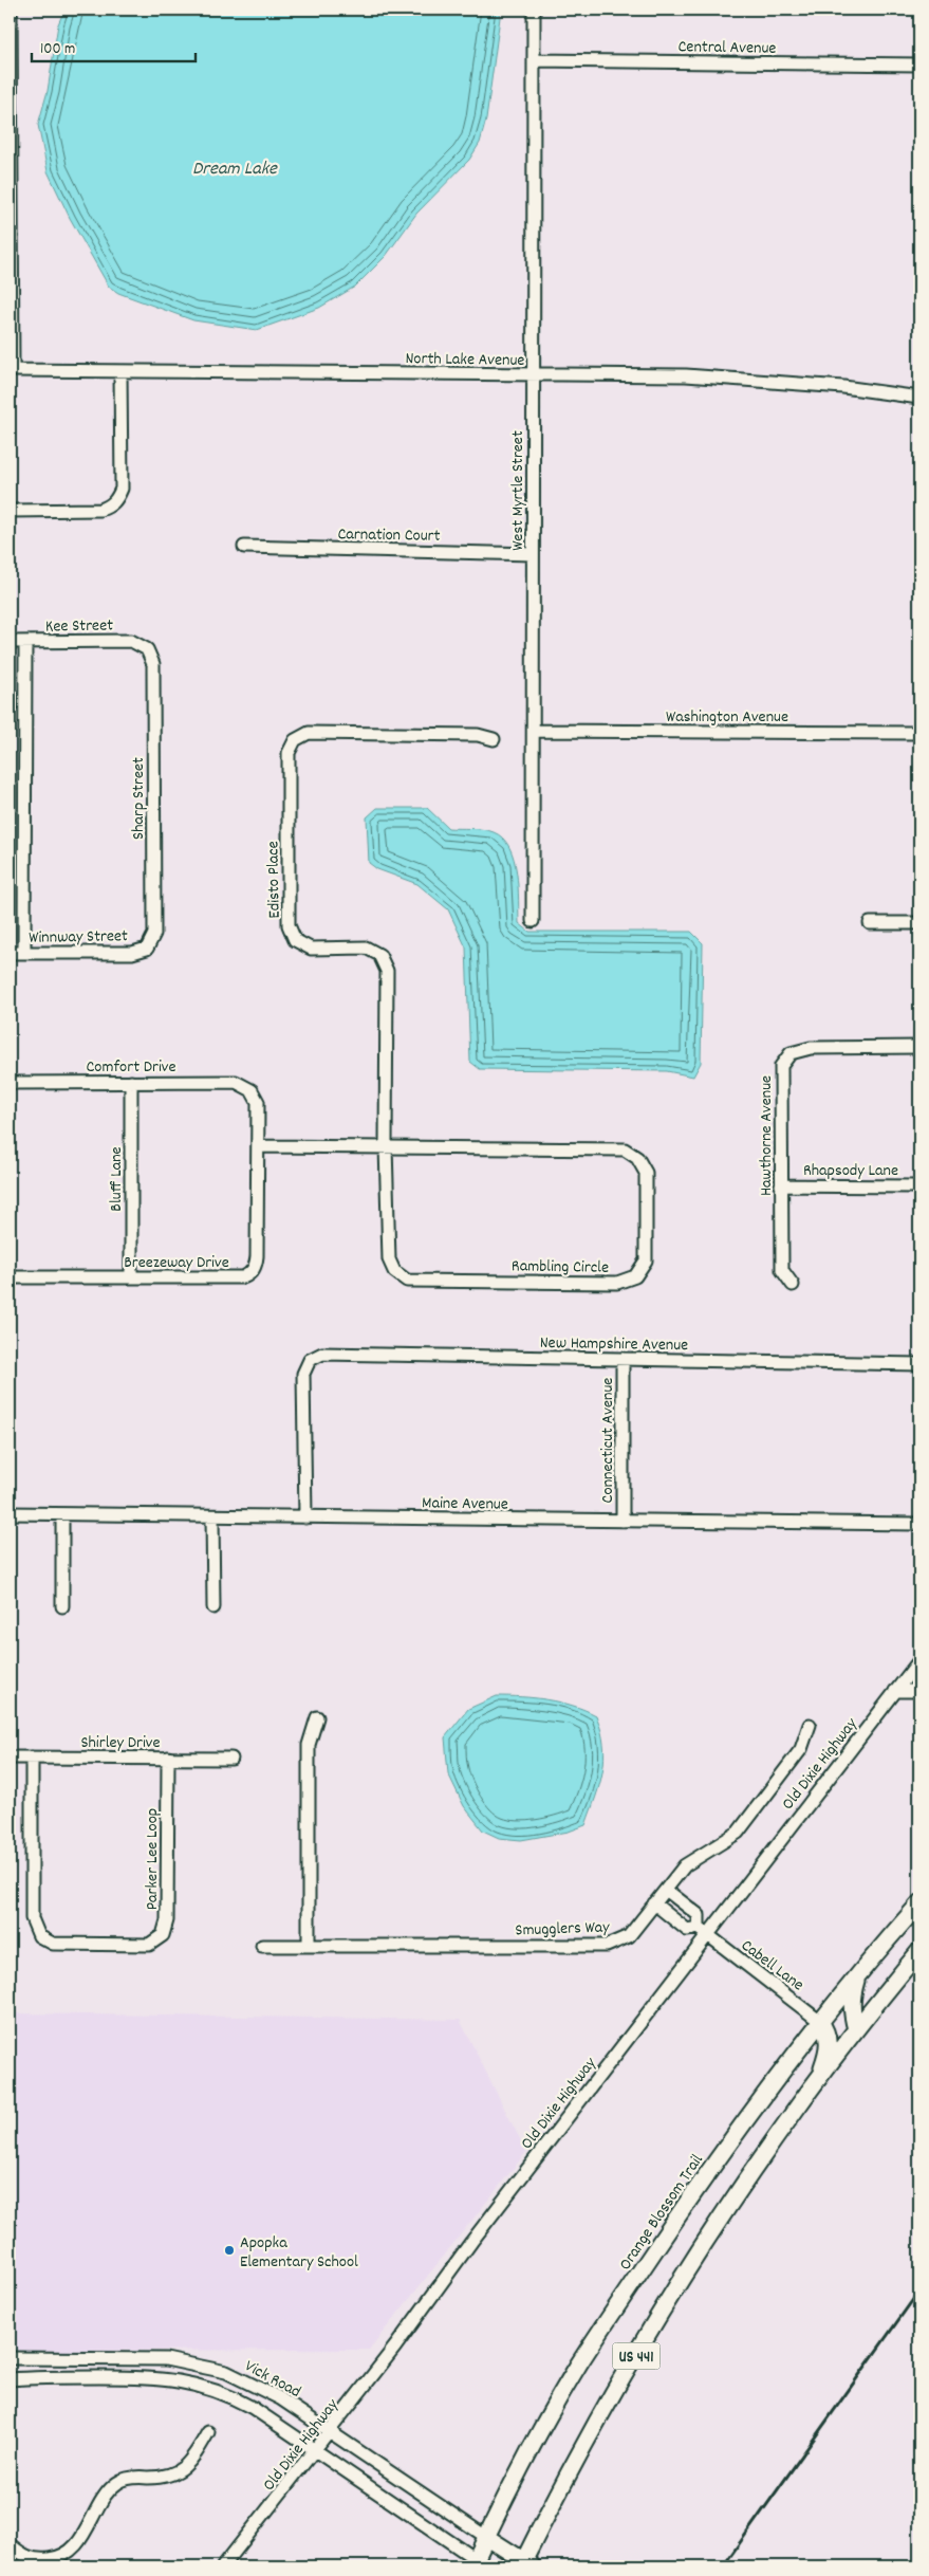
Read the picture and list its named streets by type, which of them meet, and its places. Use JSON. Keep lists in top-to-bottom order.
{
  "streets": {
    "main road": ["Orange Blossom Trail", "US 441"],
    "street": [
      "Central Avenue",
      "North Lake Avenue",
      "West Myrtle Street",
      "Carnation Court",
      "Kee Street",
      "Washington Avenue",
      "Sharp Street",
      "Edisto Place",
      "Winnway Street",
      "Comfort Drive",
      "Hawthorne Avenue",
      "Rhapsody Lane",
      "Bluff Lane",
      "Breezeway Drive",
      "Rambling Circle",
      "New Hampshire Avenue",
      "Connecticut Avenue",
      "Maine Avenue",
      "Shirley Drive",
      "Old Dixie Highway",
      "Parker Lee Loop",
      "Smugglers Way",
      "Cabell Lane",
      "Vick Road"
    ]
  },
  "crossings": [
    ["Central Avenue", "West Myrtle Street"],
    ["North Lake Avenue", "West Myrtle Street"],
    ["West Myrtle Street", "Carnation Court"],
    ["West Myrtle Street", "Washington Avenue"],
    ["Kee Street", "Sharp Street"],
    ["Sharp Street", "Winnway Street"],
    ["Edisto Place", "Rambling Circle"],
    ["Comfort Drive", "Bluff Lane"],
    ["Comfort Drive", "Breezeway Drive"],
    ["Hawthorne Avenue", "Rhapsody Lane"],
    ["Bluff Lane", "Breezeway Drive"],
    ["Breezeway Drive", "Rambling Circle"],
    ["New Hampshire Avenue", "Connecticut Avenue"],
    ["New Hampshire Avenue", "Maine Avenue"],
    ["Connecticut Avenue", "Maine Avenue"],
    ["Shirley Drive", "Parker Lee Loop"],
    ["Old Dixie Highway", "Cabell Lane"],
    ["Old Dixie Highway", "Vick Road"],
    ["Cabell Lane", "Orange Blossom Trail"],
    ["Orange Blossom Trail", "Vick Road"]
  ],
  "water": ["Dream Lake"],
  "places": ["Apopka Elementary School"],
  "scale_bar": "100 m"
}
